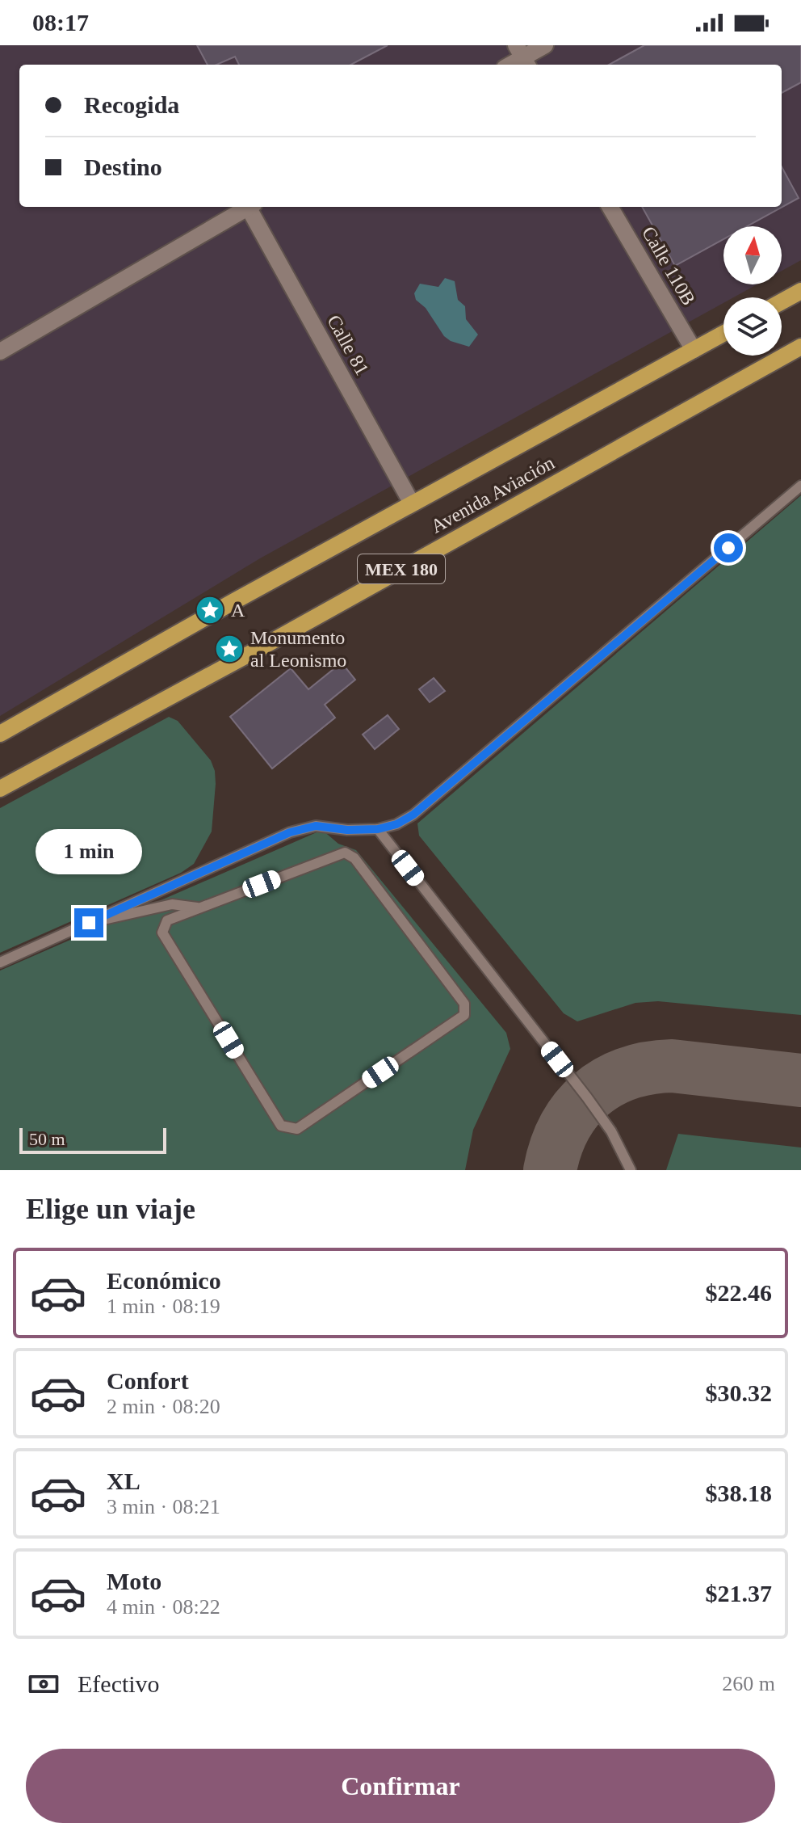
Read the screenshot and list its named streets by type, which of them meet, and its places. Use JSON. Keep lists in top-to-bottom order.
{
  "streets": {
    "main road": ["Avenida Aviación", "MEX 180"],
    "street": ["Calle 110B", "Calle 81"]
  },
  "crossings": [
    ["Calle 110B", "Avenida Aviación"],
    ["Calle 81", "Avenida Aviación"]
  ],
  "places": {
    "place": ["A", "Monumento al Leonismo"]
  },
  "scale_bar": "50 m",
  "north": "top",
  "page": {
    "status": "08:17",
    "banner": ["Recogida", "Destino"],
    "bubble": "1 min",
    "scale": "50 m",
    "heading": "Elige un viaje",
    "list": [
      {
        "name": "Económico",
        "note": "1 min · 08:19",
        "value": "$22.46"
      },
      {
        "name": "Confort",
        "note": "2 min · 08:20",
        "value": "$30.32"
      },
      {
        "name": "XL",
        "note": "3 min · 08:21",
        "value": "$38.18"
      },
      {
        "name": "Moto",
        "note": "4 min · 08:22",
        "value": "$21.37"
      }
    ],
    "pay": ["Efectivo", "260 m"],
    "buttons": "Confirmar"
  }
}
